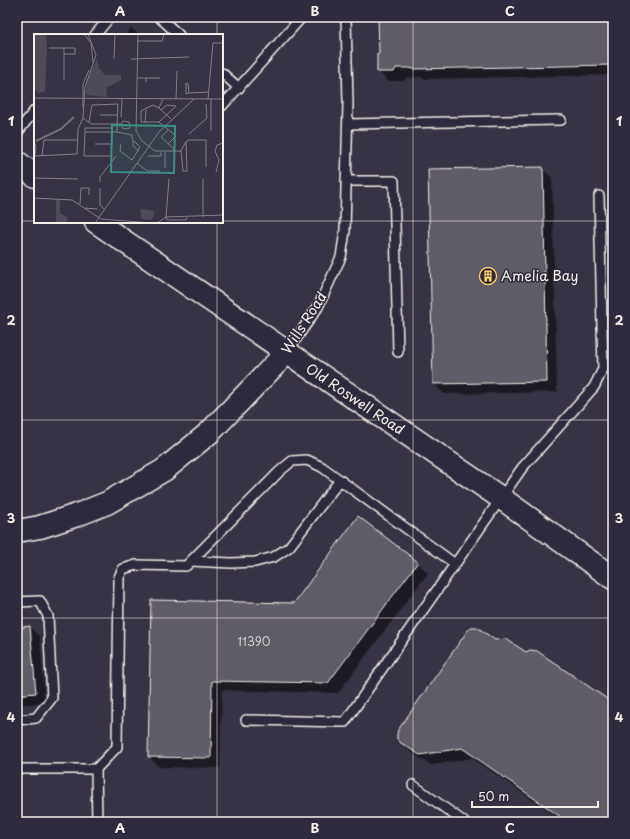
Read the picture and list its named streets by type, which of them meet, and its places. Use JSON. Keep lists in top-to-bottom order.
{
  "streets": {
    "street": ["Wills Road", "Old Roswell Road"]
  },
  "crossings": [
    ["Wills Road", "Old Roswell Road"]
  ],
  "places": {
    "building": ["Amelia Bay"]
  },
  "house_numbers": ["11390"],
  "scale_bar": "50 m",
  "grid": {
    "columns": ["A", "B", "C"],
    "rows": [
      "1",
      "2",
      "3",
      "4"
    ]
  }
}
